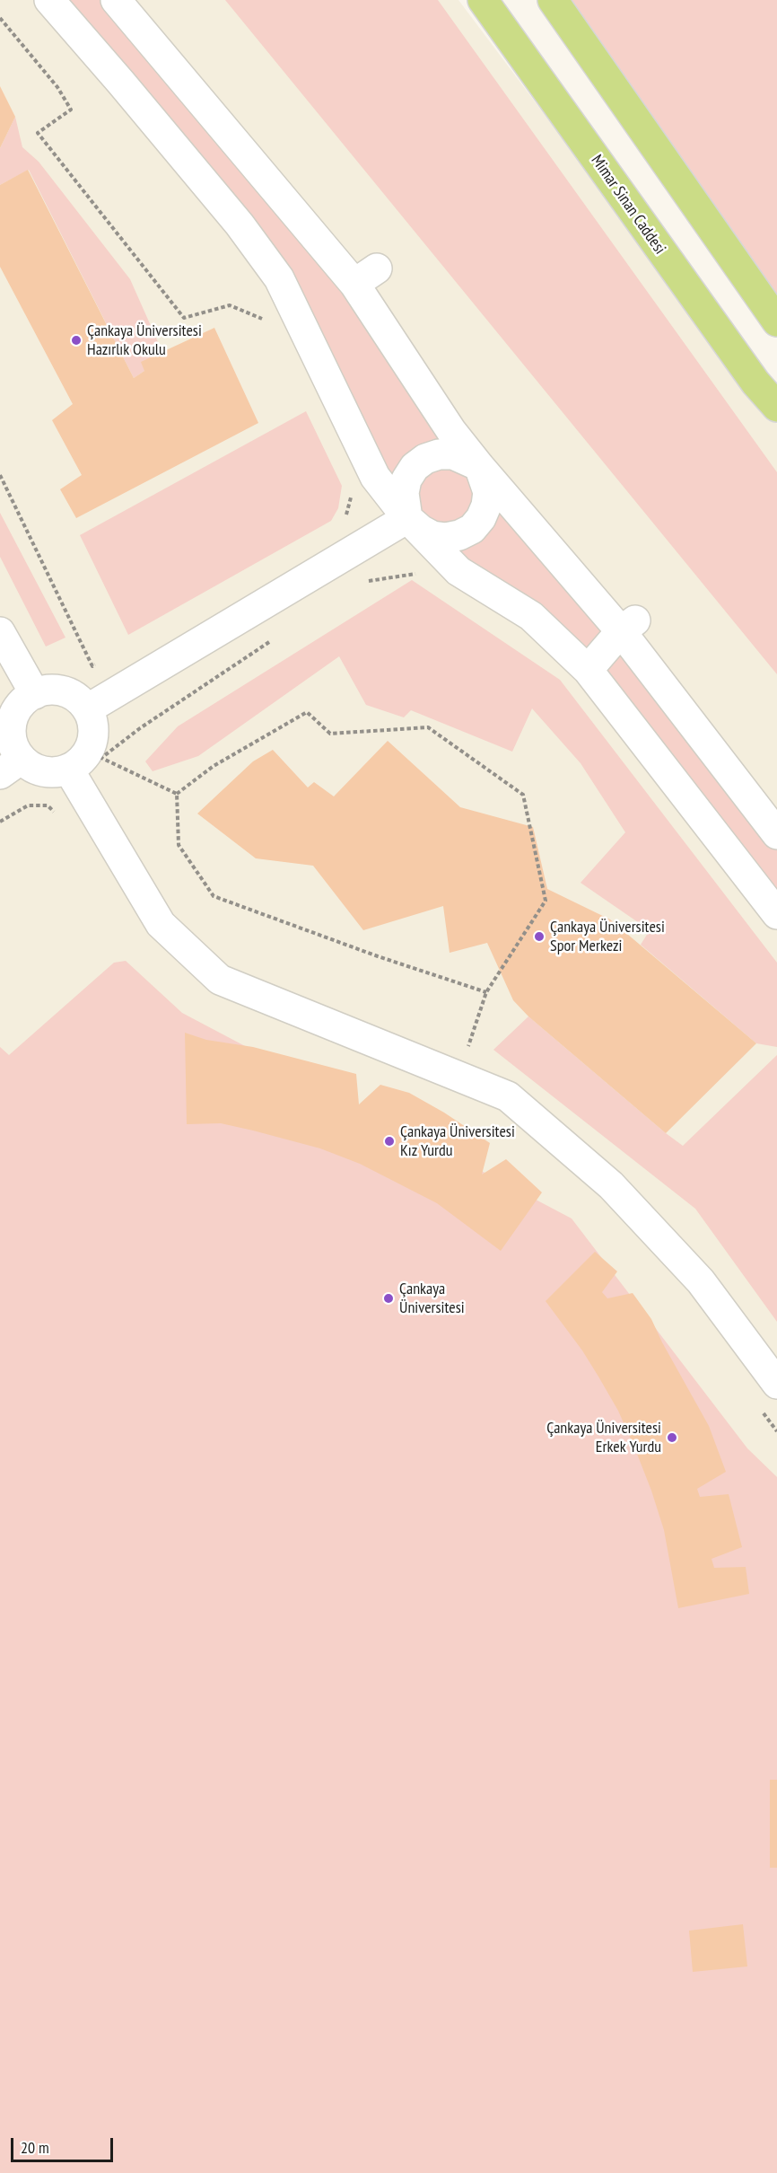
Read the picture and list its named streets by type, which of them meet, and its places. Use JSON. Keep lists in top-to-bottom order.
{
  "streets": {
    "main road": ["Mimar Sinan Caddesi"]
  },
  "places": [
    "Çankaya Üniversitesi Hazırlık Okulu",
    "Çankaya Üniversitesi Spor Merkezi",
    "Çankaya Üniversitesi Kız Yurdu",
    "Çankaya Üniversitesi",
    "Çankaya Üniversitesi Erkek Yurdu"
  ],
  "scale_bar": "20 m"
}
